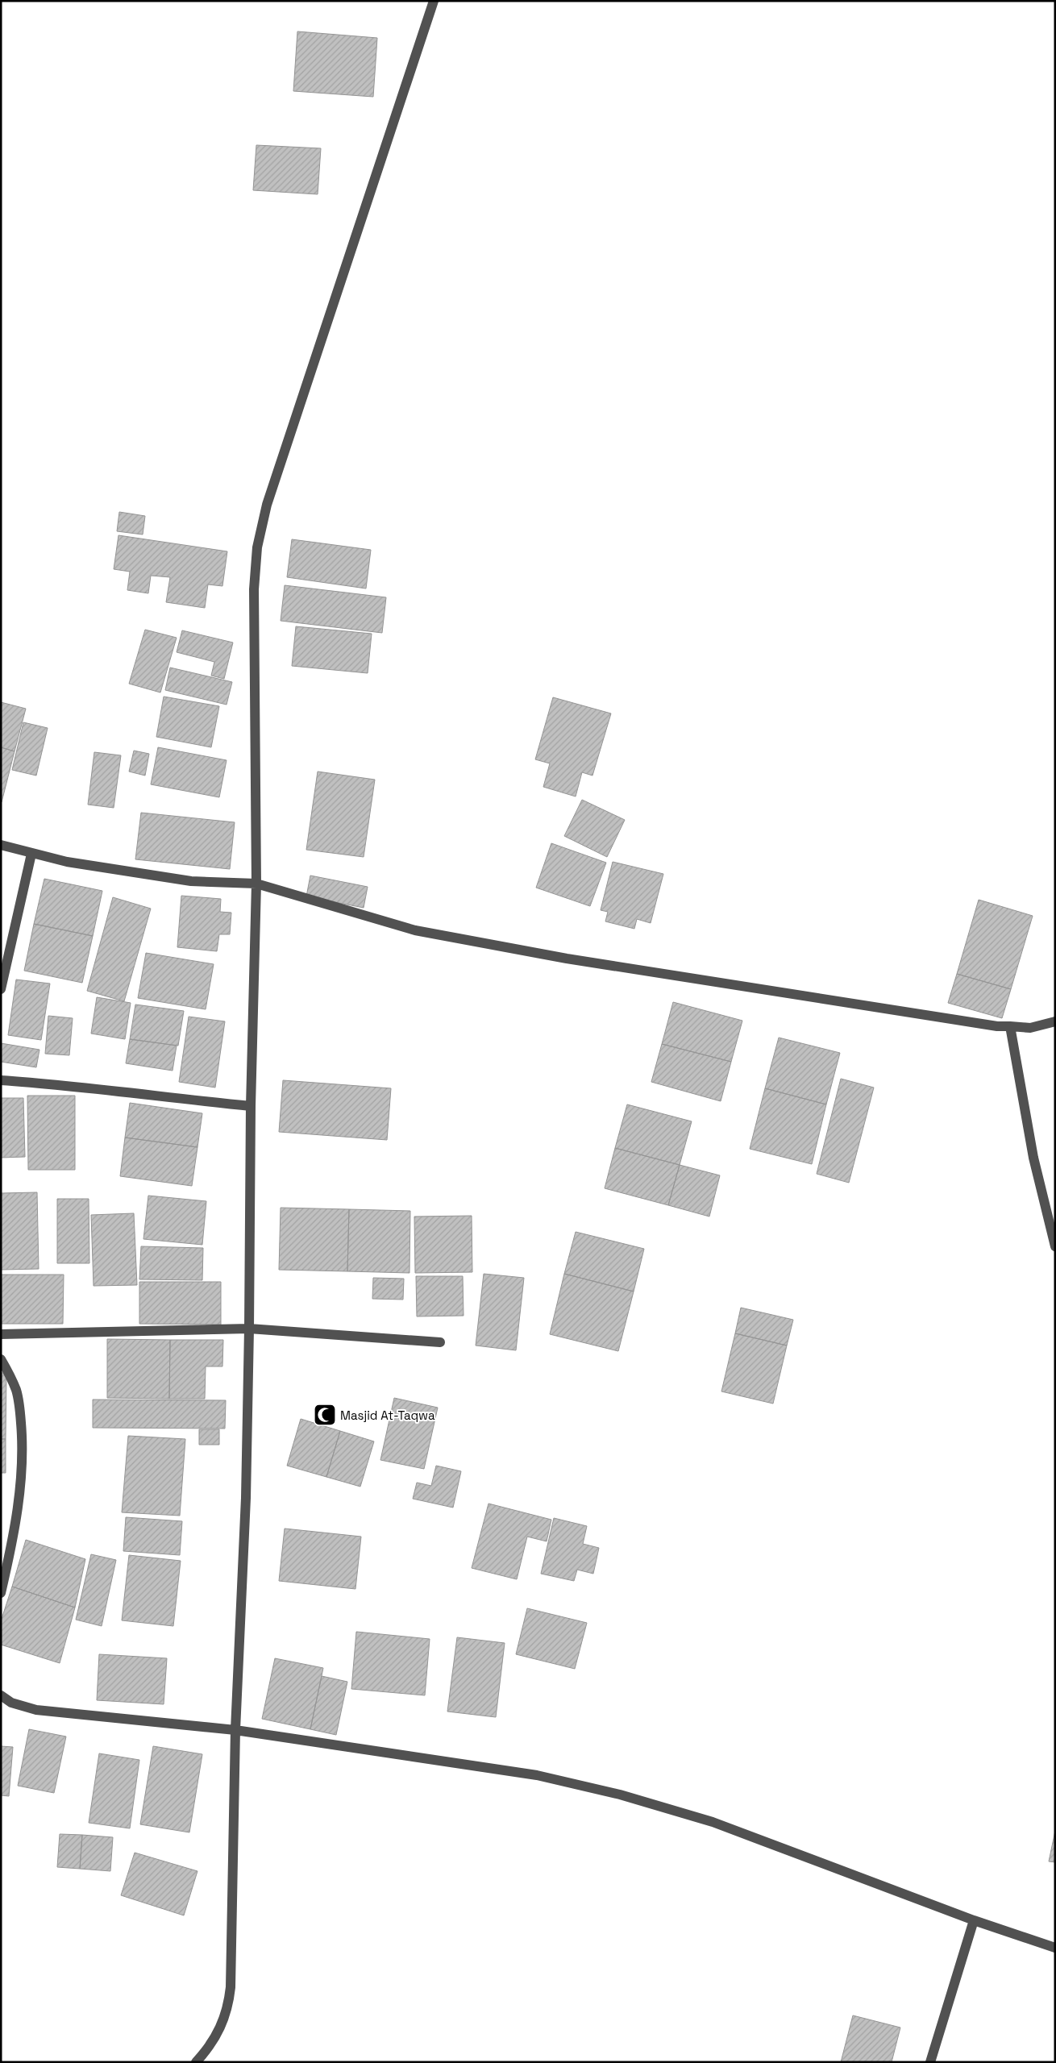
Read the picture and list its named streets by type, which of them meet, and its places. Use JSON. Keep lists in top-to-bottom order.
{
  "places": {
    "mosque": ["Masjid At-Taqwa"]
  }
}
